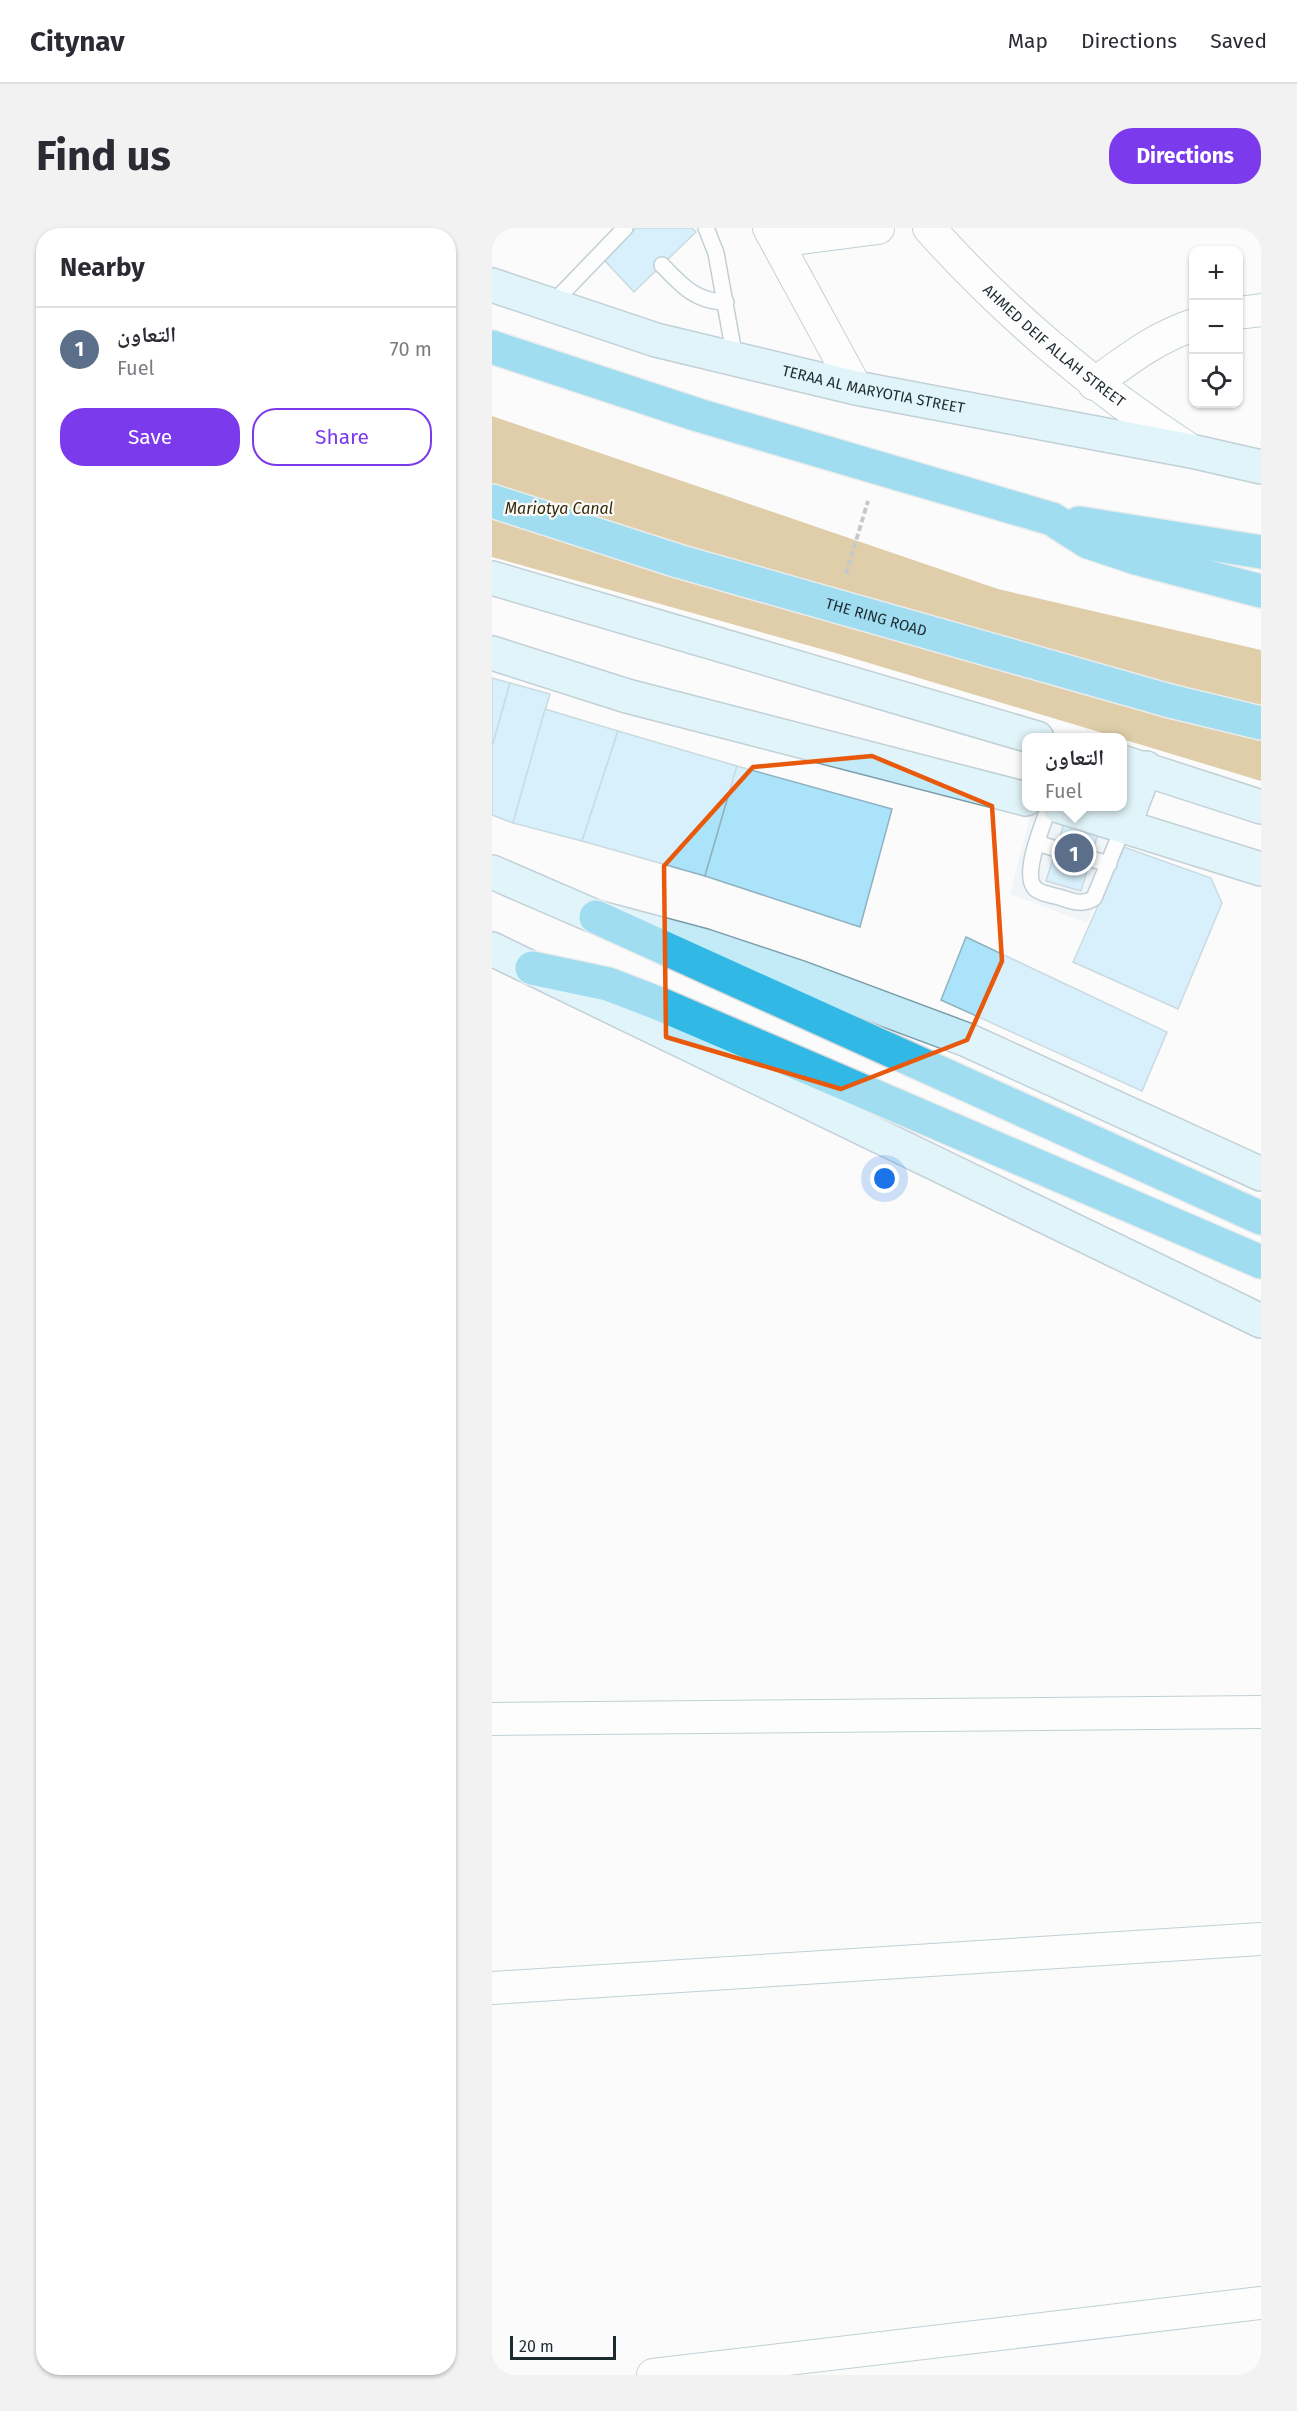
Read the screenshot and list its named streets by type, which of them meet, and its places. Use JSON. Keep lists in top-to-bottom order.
{
  "streets": {
    "highway": ["THE RING ROAD"],
    "main road": ["TERAA AL MARYOTIA STREET"],
    "street": ["AHMED DEIF ALLAH STREET"]
  },
  "crossings": [
    ["AHMED DEIF ALLAH STREET", "TERAA AL MARYOTIA STREET"]
  ],
  "water": ["Mariotya Canal"],
  "scale_bar": "20 m",
  "page": {
    "header": "Citynav",
    "nav": ["Map", "Directions", "Saved"],
    "buttons": [
      "Directions",
      ["Save", "Share"]
    ],
    "title": "Find us",
    "heading": "Nearby",
    "map_buttons": ["+", "−"],
    "list": [
      {
        "mark": "1",
        "name": "التعاون",
        "note": "Fuel",
        "value": "70 m"
      }
    ],
    "popup": ["التعاون", "Fuel"],
    "pins": "1",
    "scale": "20 m"
  }
}
